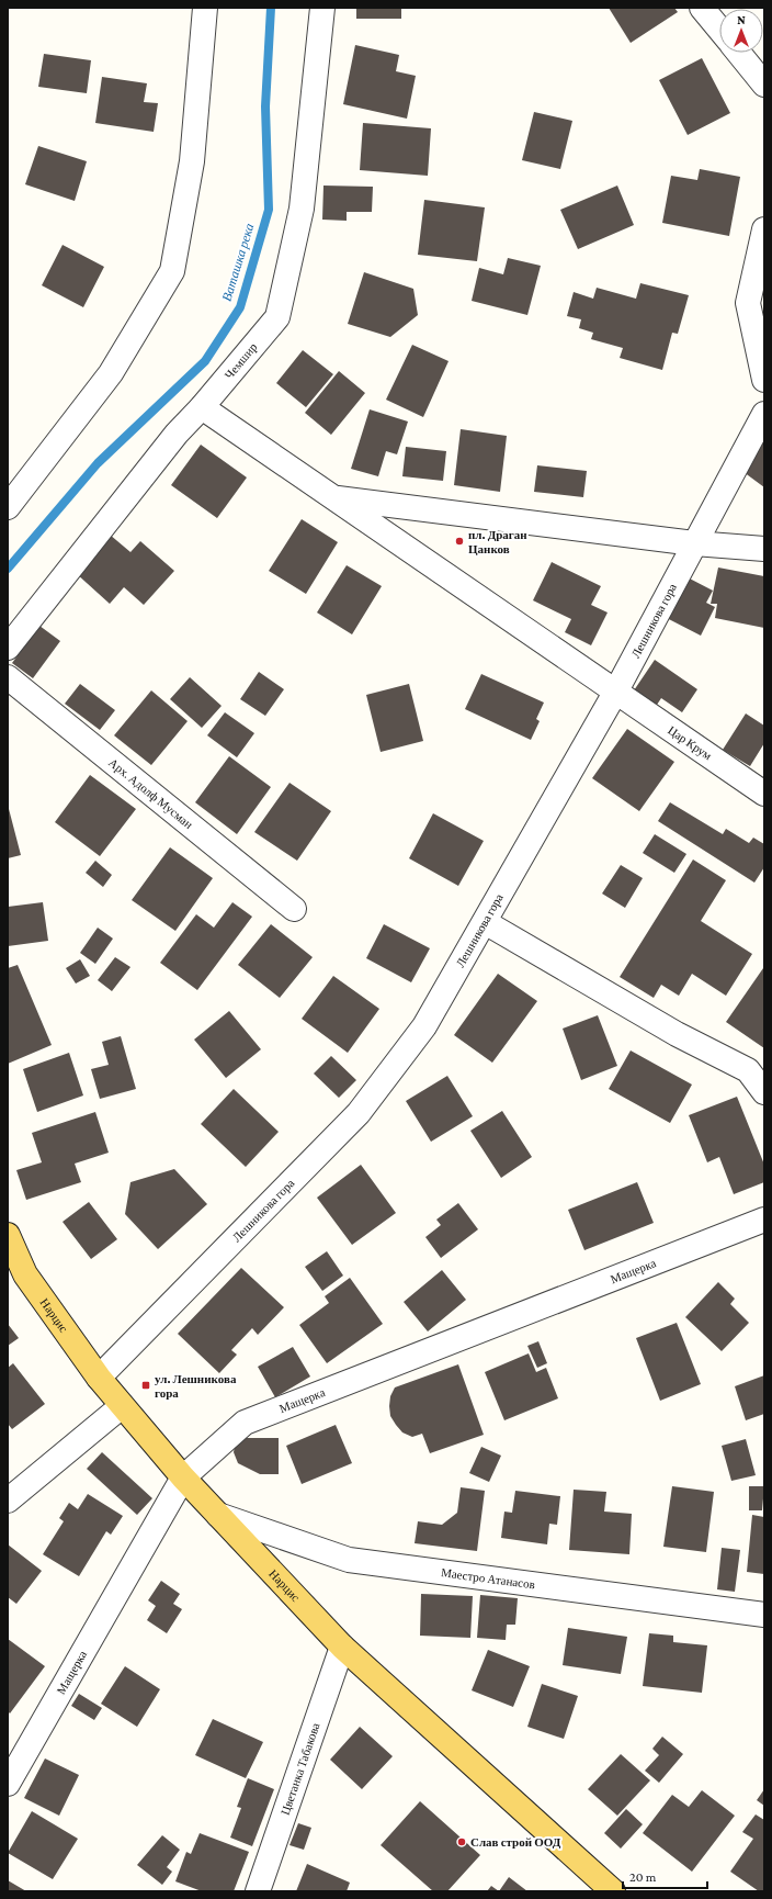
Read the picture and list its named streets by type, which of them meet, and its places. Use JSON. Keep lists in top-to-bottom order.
{
  "streets": {
    "main road": ["Нарцис"],
    "street": [
      "Чемшир",
      "Лешникова гора",
      "Цар Крум",
      "Арх. Адолф Мусман",
      "Мащерка",
      "Маестро Атанасов",
      "Цветанка Табакова"
    ]
  },
  "crossings": [
    ["Лешникова гора", "Цар Крум"],
    ["Лешникова гора", "Нарцис"],
    ["Мащерка", "Нарцис"],
    ["Нарцис", "Маестро Атанасов"],
    ["Нарцис", "Цветанка Табакова"]
  ],
  "water": ["Ваташка река"],
  "places": {
    "other": ["пл. Драган Цанков", "Слав строй ООД"],
    "transit": ["ул. Лешникова гора"]
  },
  "scale_bar": "20 m",
  "north": "top"
}
